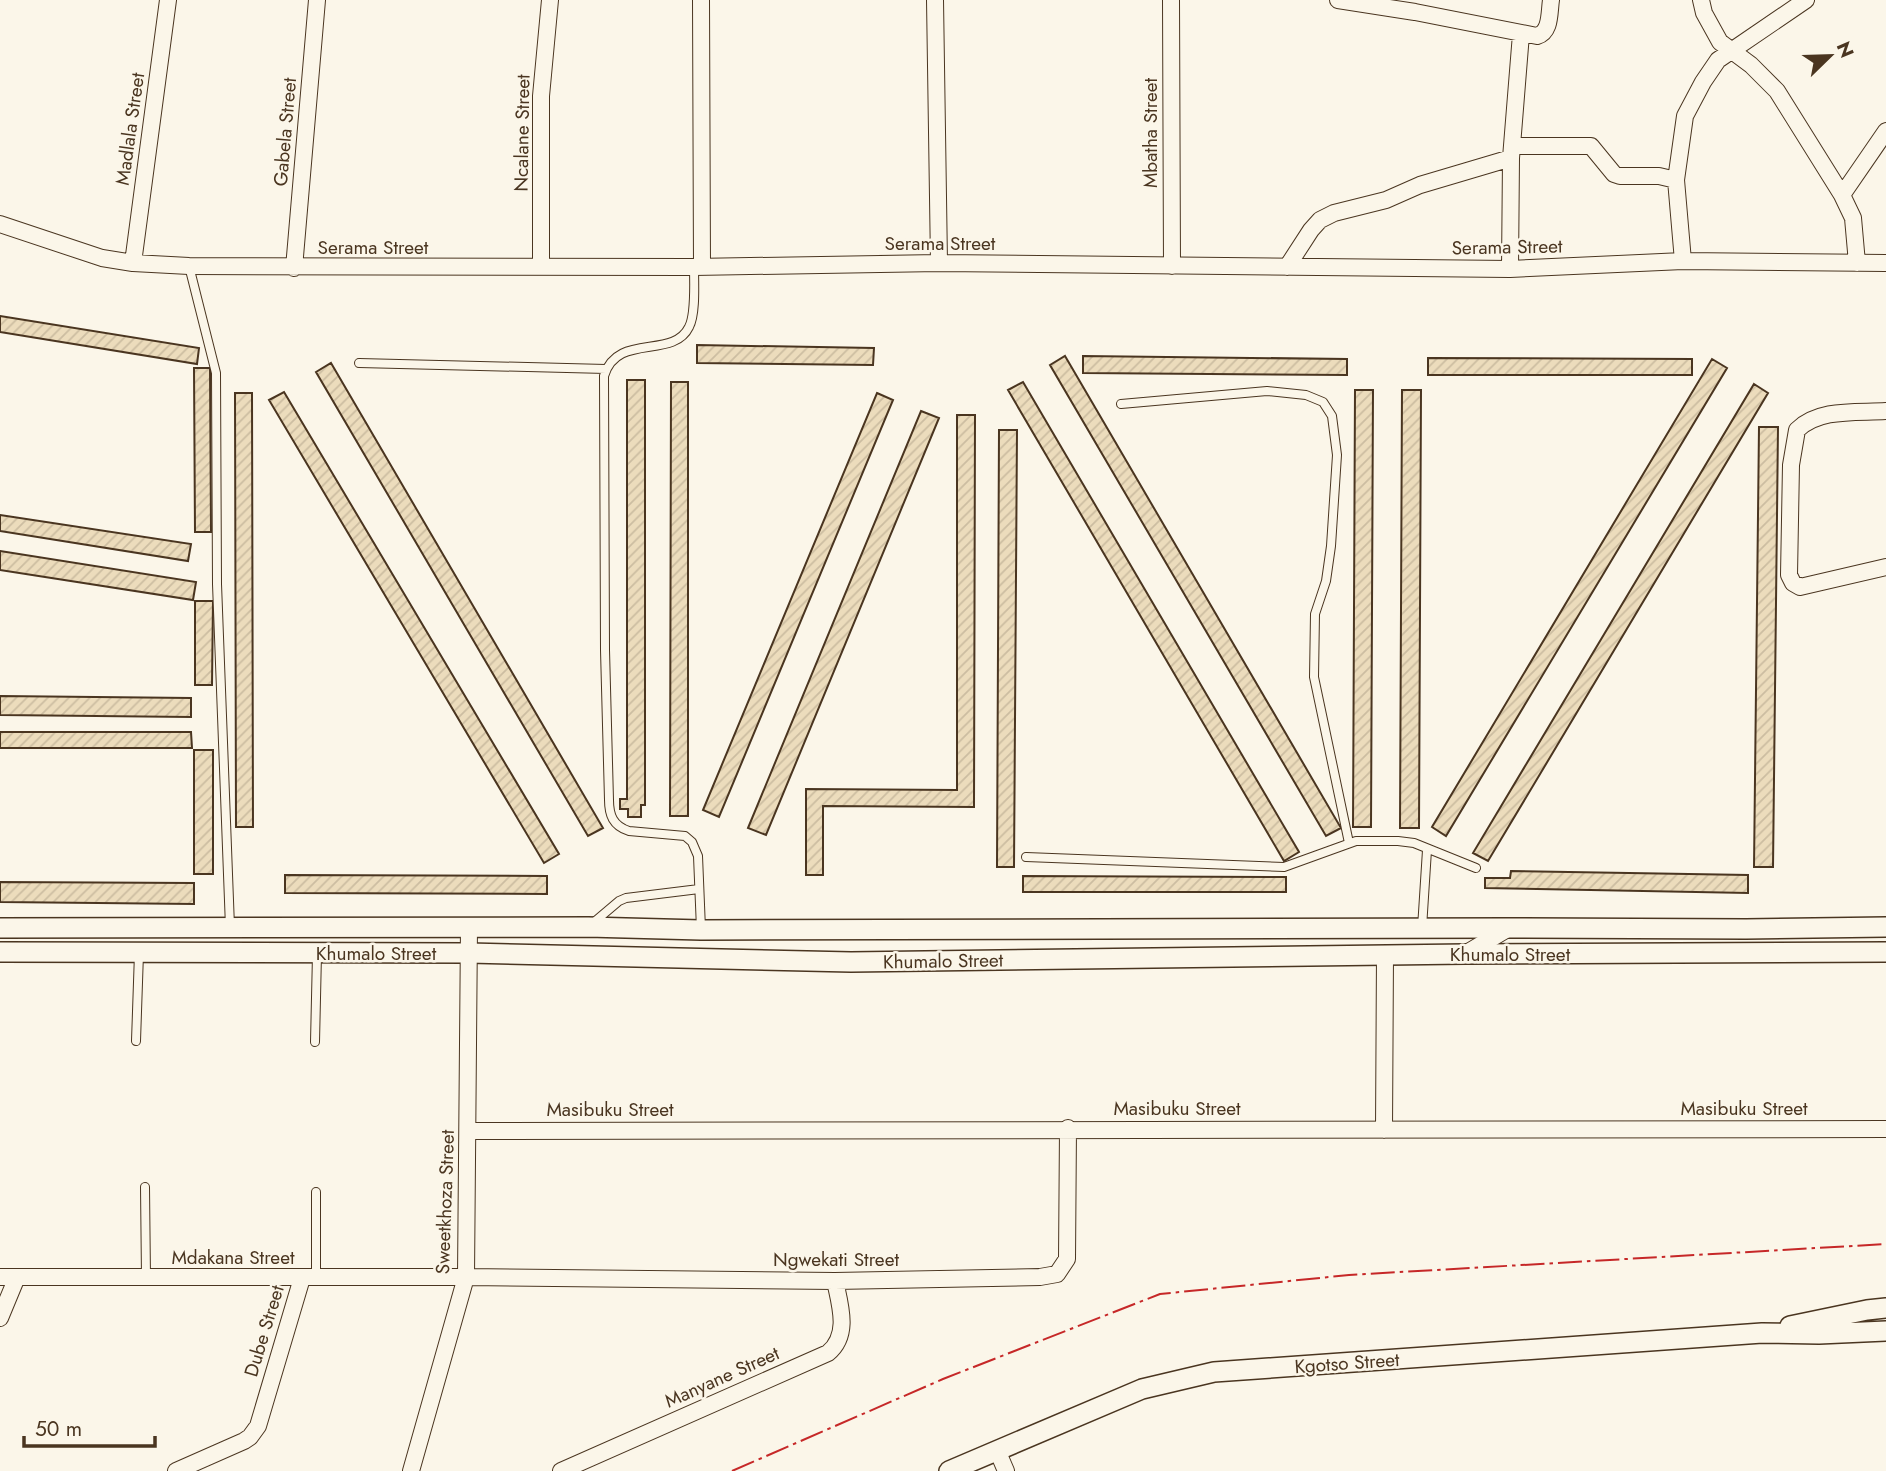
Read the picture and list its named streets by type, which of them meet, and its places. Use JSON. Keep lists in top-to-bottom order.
{
  "streets": {
    "street": [
      "Madlala Street",
      "Gabela Street",
      "Ncalane Street",
      "Mbatha Street",
      "Serama Street",
      "Khumalo Street",
      "Masibuku Street",
      "Sweetkhoza Street",
      "Mdakana Street",
      "Ngwekati Street",
      "Dube Street",
      "Kgotso Street",
      "Manyane Street"
    ]
  },
  "crossings": [
    ["Madlala Street", "Serama Street"],
    ["Gabela Street", "Serama Street"],
    ["Ncalane Street", "Serama Street"],
    ["Mbatha Street", "Serama Street"],
    ["Khumalo Street", "Sweetkhoza Street"],
    ["Masibuku Street", "Sweetkhoza Street"],
    ["Masibuku Street", "Ngwekati Street"],
    ["Sweetkhoza Street", "Mdakana Street"],
    ["Sweetkhoza Street", "Ngwekati Street"],
    ["Mdakana Street", "Ngwekati Street"],
    ["Mdakana Street", "Dube Street"],
    ["Ngwekati Street", "Manyane Street"]
  ],
  "scale_bar": "50 m",
  "north": "top right"
}
